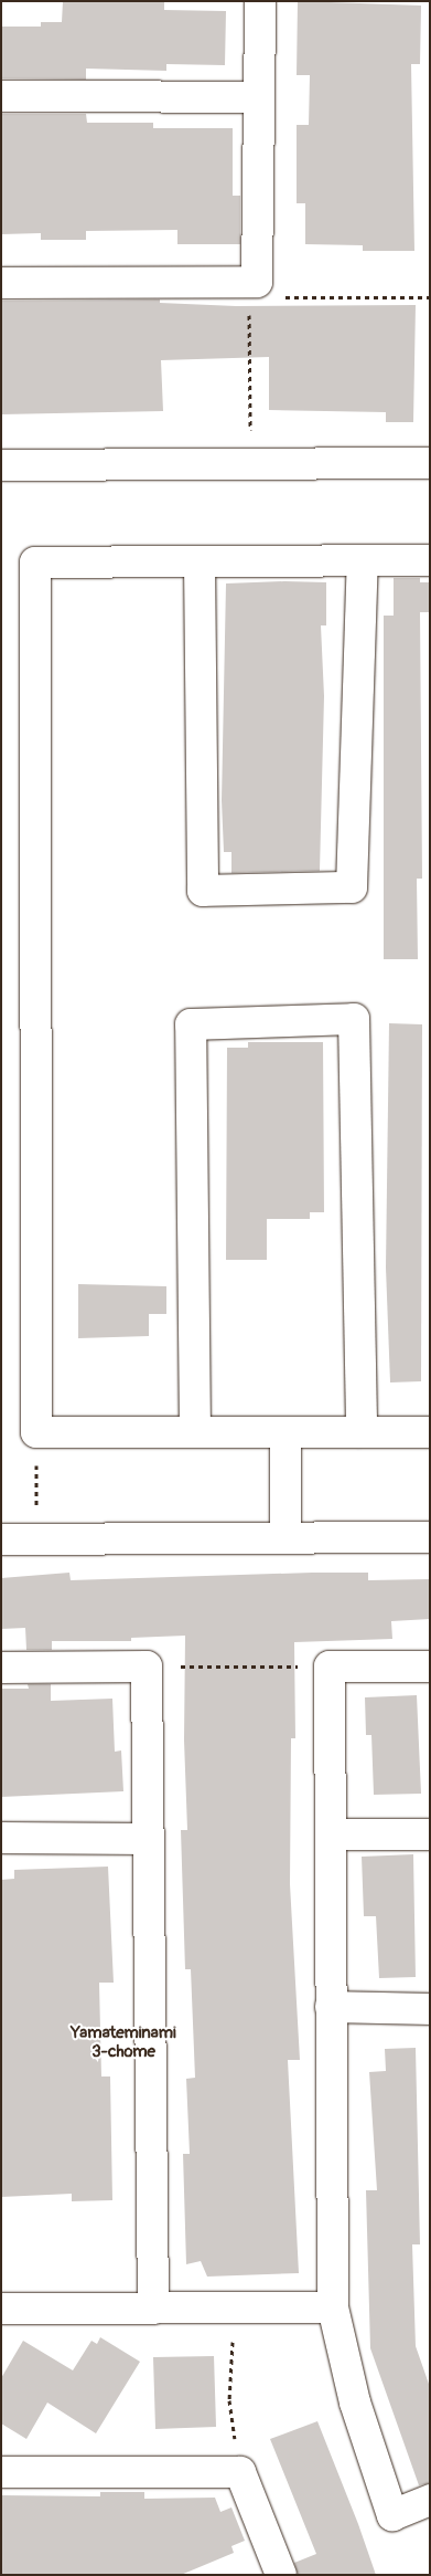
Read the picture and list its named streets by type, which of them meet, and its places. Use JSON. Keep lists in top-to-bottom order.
{
  "districts": ["Yamateminami 3-chome"]
}
